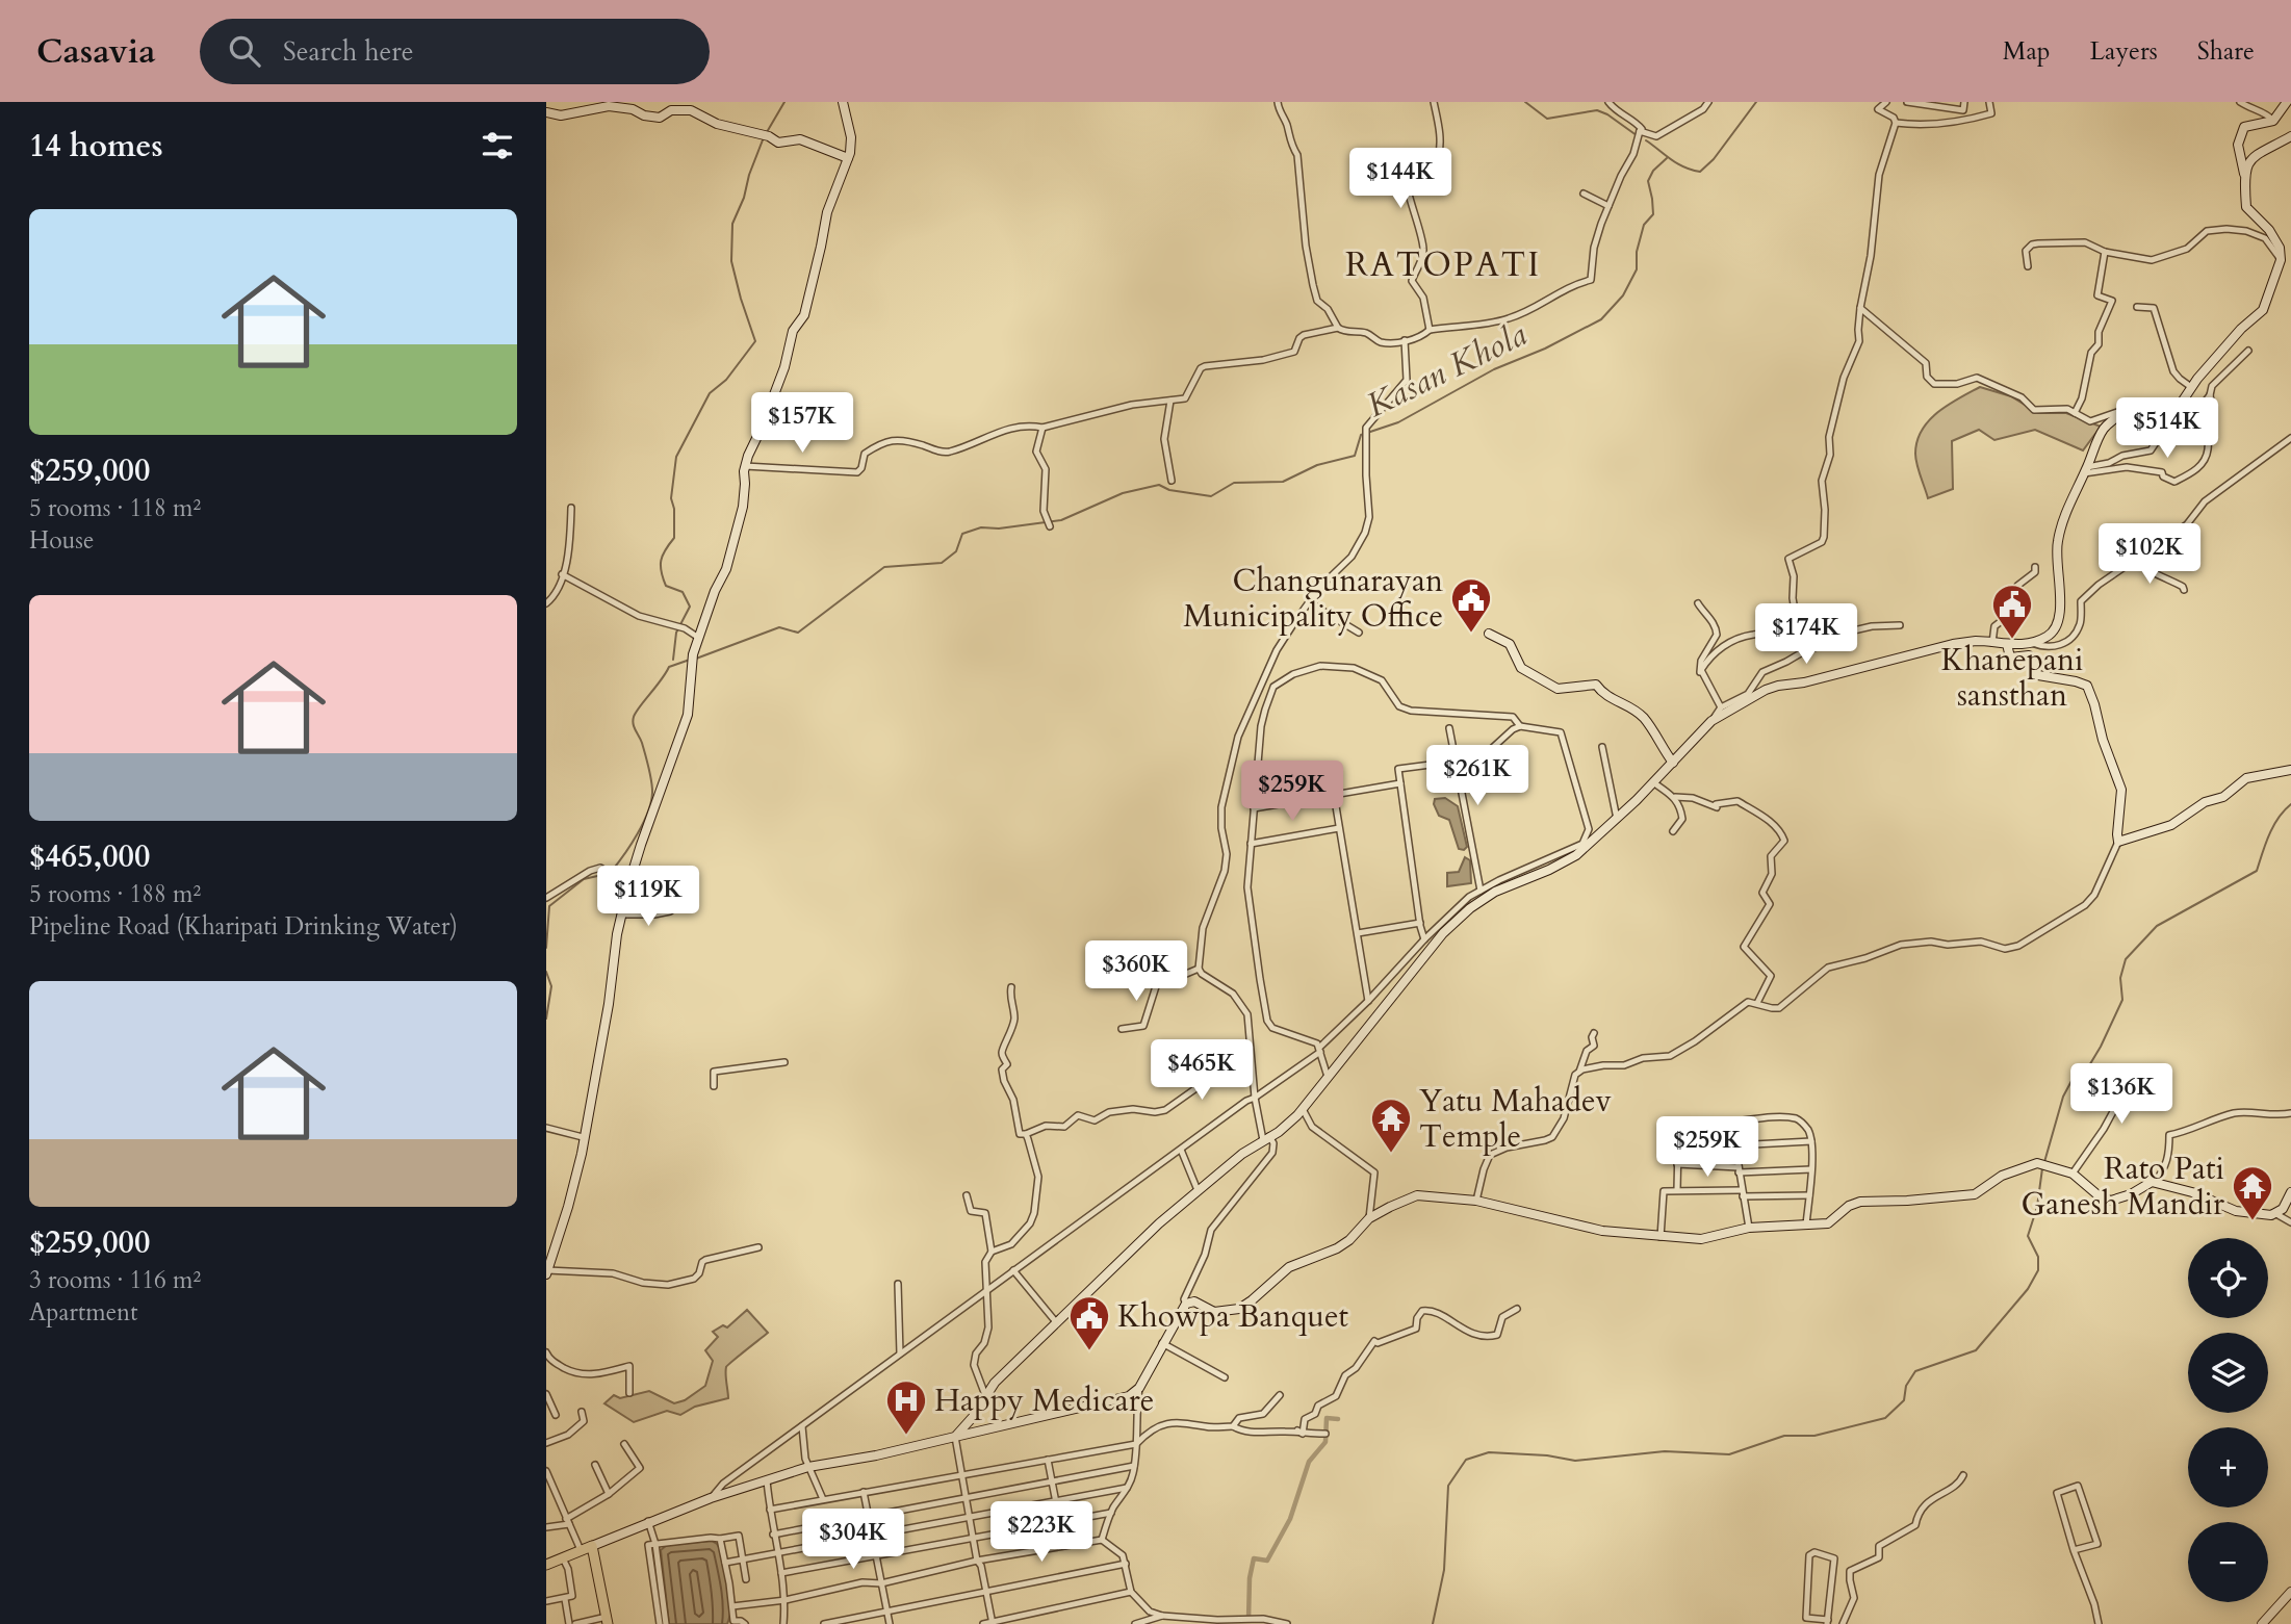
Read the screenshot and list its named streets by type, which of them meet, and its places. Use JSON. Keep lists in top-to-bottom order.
{
  "districts": ["RATOPATI"],
  "water": ["Kasan Khola"],
  "places": {
    "public building": ["Changunarayan Municipality Office", "Khanepani sansthan", "Khowpa Banquet"],
    "temple": ["Yatu Mahadev Temple", "Rato Pati Ganesh Mandir"],
    "hospital": ["Happy Medicare"]
  },
  "page": {
    "header": "Casavia",
    "search": "Search here",
    "nav": ["Map", "Layers", "Share"],
    "heading": "14 homes",
    "price": [
      "$144K",
      "$157K",
      "$514K",
      "$102K",
      "$174K",
      "$261K",
      "$259K",
      "$119K",
      "$360K",
      "$465K",
      "$136K",
      "$259K",
      "$223K",
      "$304K"
    ],
    "list": [
      {
        "name": "$259,000",
        "note": "5 rooms · 118 m² · House"
      },
      {
        "name": "$465,000",
        "note": "5 rooms · 188 m² · Pipeline Road (Kharipati Drinking Water)"
      },
      {
        "name": "$259,000",
        "note": "3 rooms · 116 m² · Apartment"
      }
    ],
    "map_buttons": ["+", "−"]
  }
}
